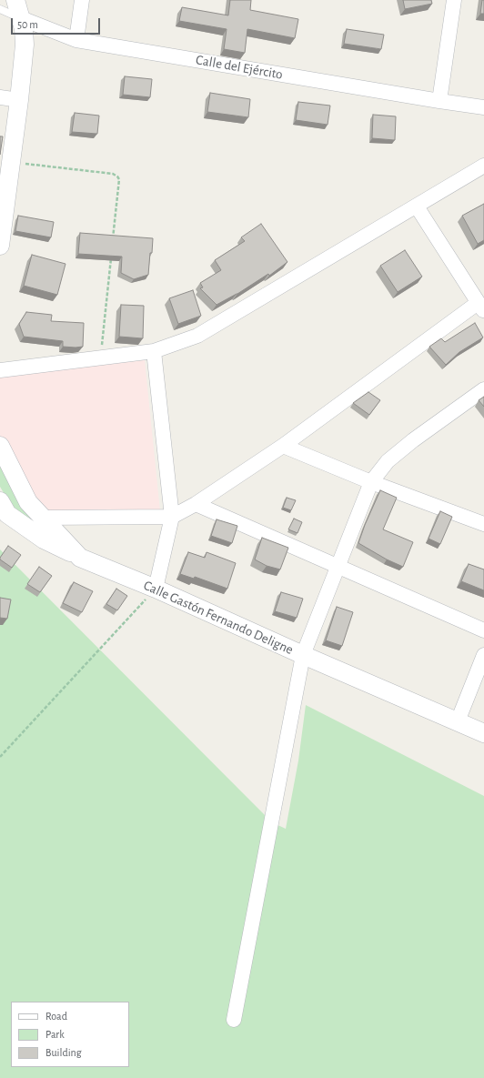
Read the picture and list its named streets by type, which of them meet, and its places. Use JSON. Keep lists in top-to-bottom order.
{
  "streets": {
    "street": ["Calle del Ejército", "Calle Gastón Fernando Deligne"]
  },
  "legend": ["Road", "Park", "Building"],
  "scale_bar": "50 m"
}
